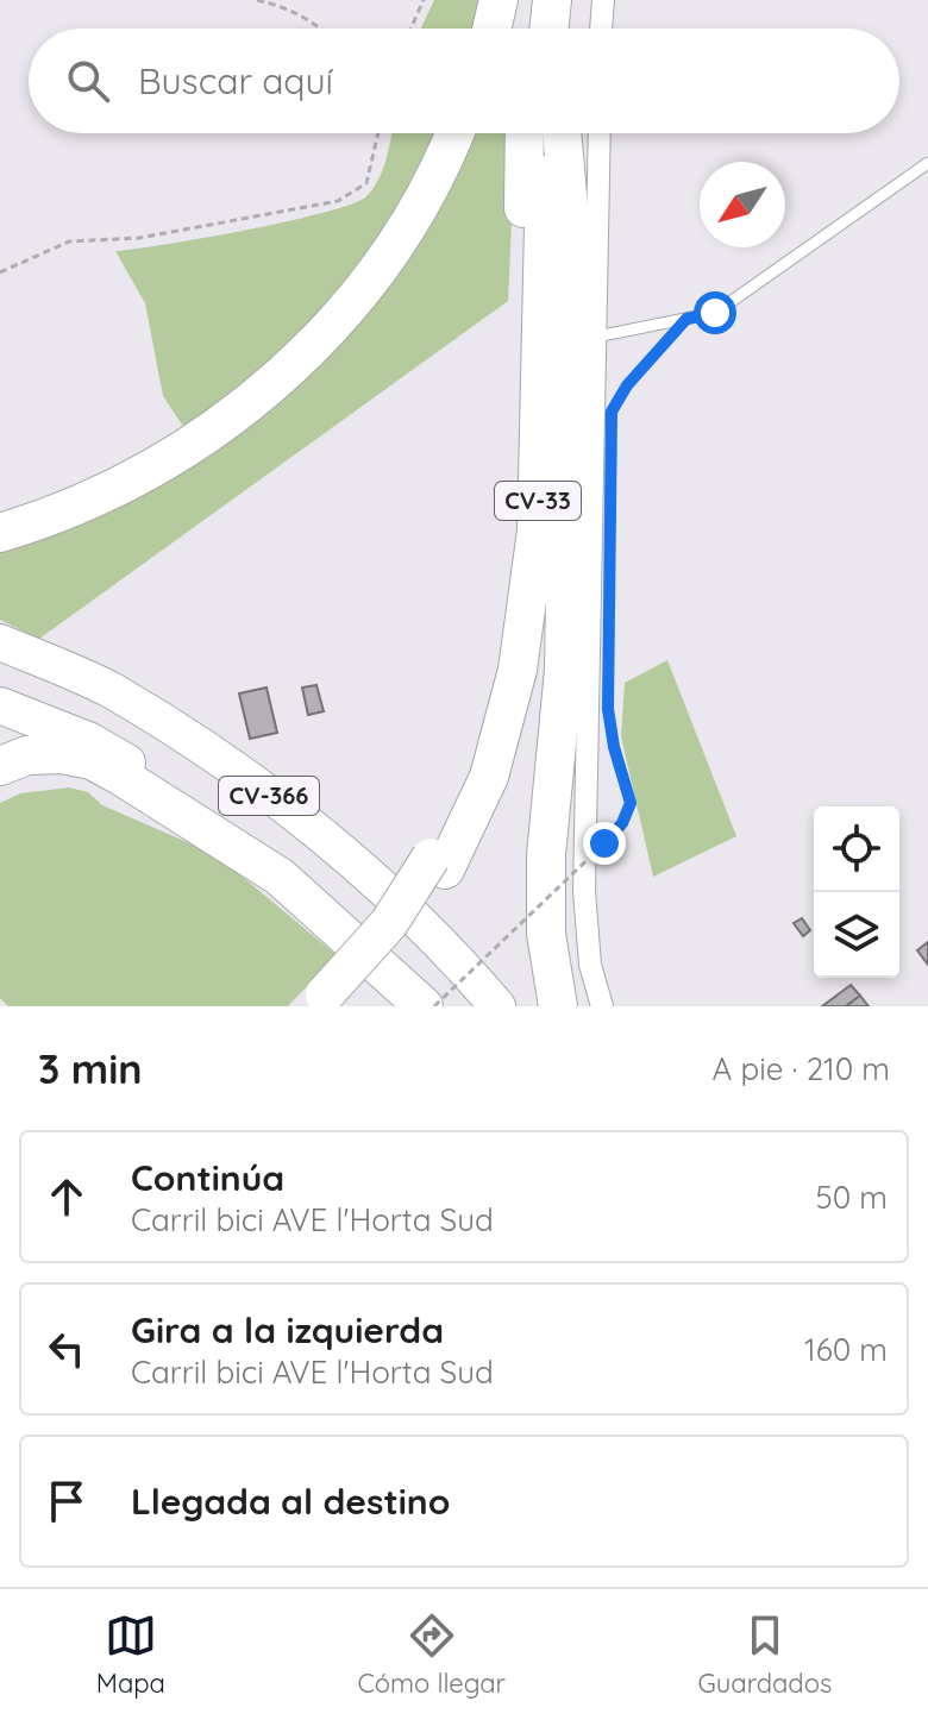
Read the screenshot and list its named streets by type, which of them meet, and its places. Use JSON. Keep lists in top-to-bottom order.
{
  "streets": {
    "highway": ["CV-33"],
    "main road": ["CV-366"]
  },
  "north": "bottom left",
  "page": {
    "search": "Buscar aquí",
    "heading": ["3 min", "A pie · 210 m"],
    "list": [
      ["Continúa", "Carril bici AVE l'Horta Sud", "50 m"],
      ["Gira a la izquierda", "Carril bici AVE l'Horta Sud", "160 m"],
      "Llegada al destino"
    ],
    "nav": ["Mapa", "Cómo llegar", "Guardados"]
  }
}
